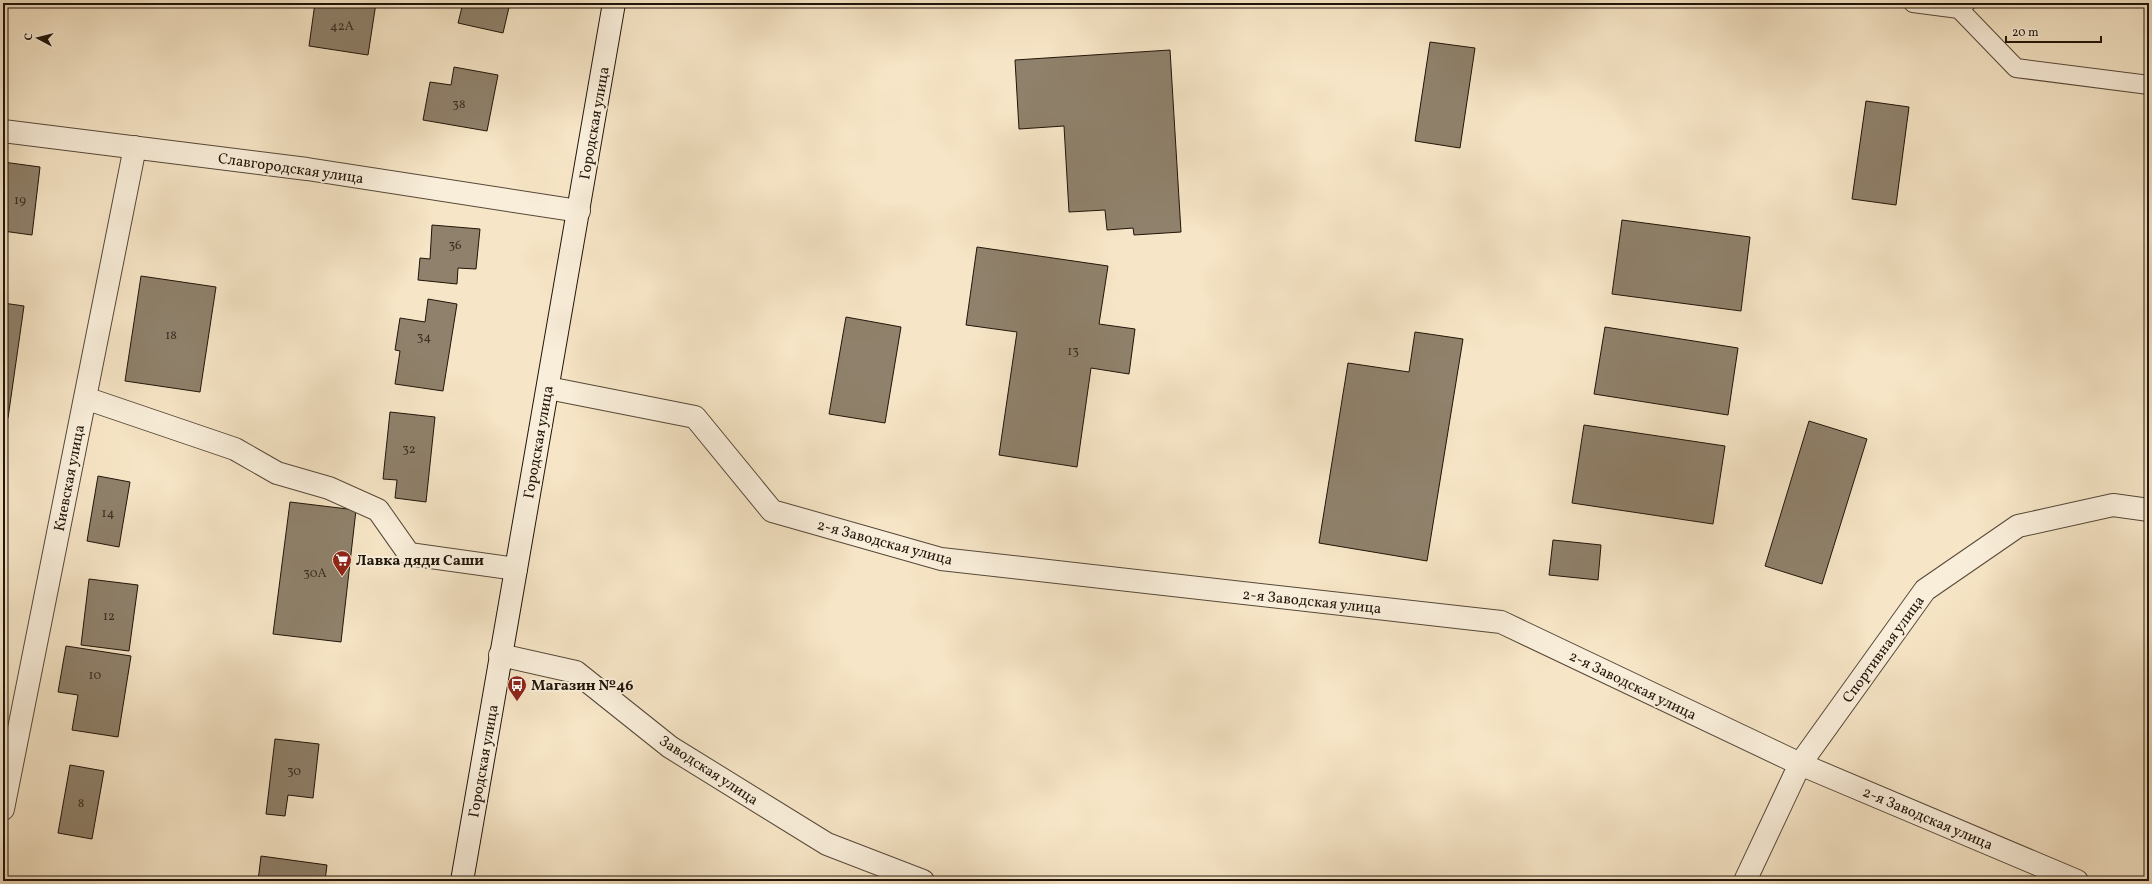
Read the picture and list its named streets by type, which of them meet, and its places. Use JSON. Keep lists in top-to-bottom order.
{
  "streets": {
    "street": [
      "Городская улица",
      "Славгородская улица",
      "Киевская улица",
      "2-я Заводская улица",
      "Спортивная улица",
      "Заводская улица"
    ]
  },
  "crossings": [
    ["Городская улица", "Славгородская улица"],
    ["Городская улица", "2-я Заводская улица"],
    ["Городская улица", "Заводская улица"],
    ["Славгородская улица", "Киевская улица"],
    ["2-я Заводская улица", "Спортивная улица"]
  ],
  "places": {
    "supermarket": ["Лавка дяди Саши"],
    "bus stop": ["Магазин №46"]
  },
  "house_numbers": [
    "42А",
    "38",
    "19",
    "36",
    "18",
    "34",
    "13",
    "32",
    "14",
    "30А",
    "12",
    "10",
    "30",
    "8"
  ],
  "scale_bar": "20 m",
  "north": "left"
}
